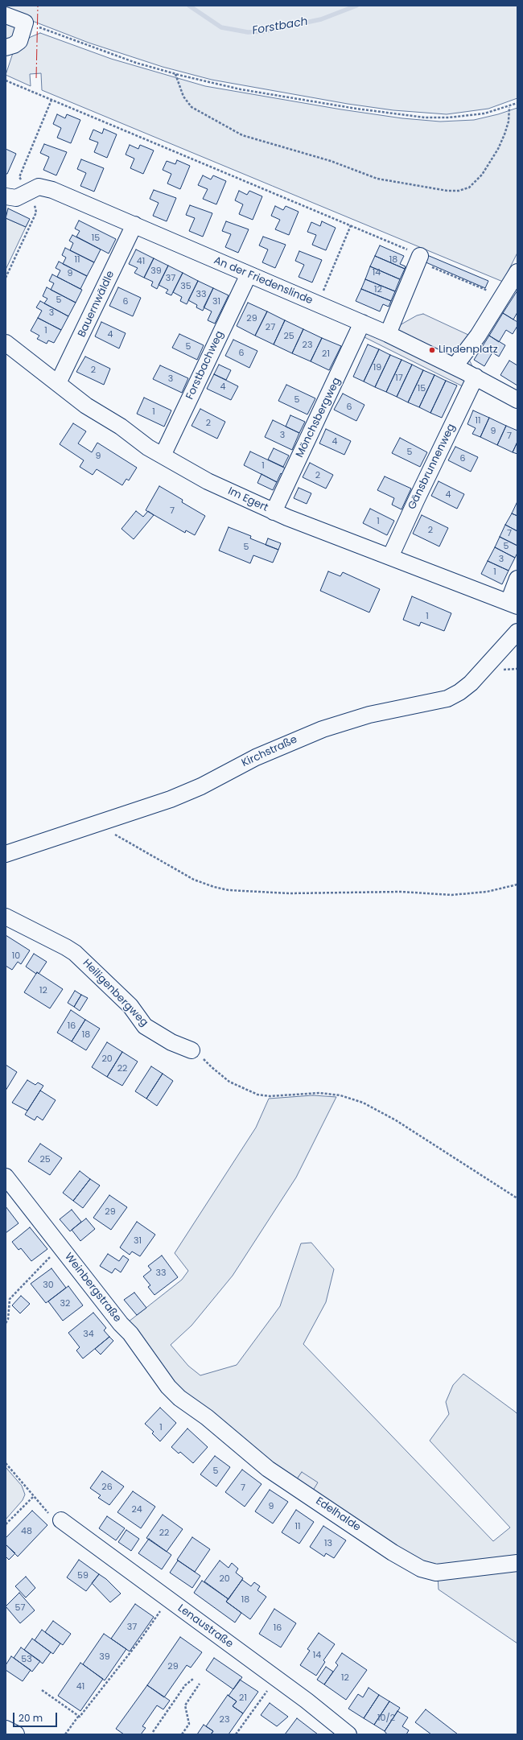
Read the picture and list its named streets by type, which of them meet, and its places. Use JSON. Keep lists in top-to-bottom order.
{
  "streets": {
    "street": [
      "An der Friedenslinde",
      "Bauernwäldle",
      "Forstbachweg",
      "Mönchsbergweg",
      "Gänsbrunnenweg",
      "Im Egert",
      "Kirchstraße",
      "Heiligenbergweg",
      "Weinbergstraße",
      "Edelhalde",
      "Lenaustraße"
    ]
  },
  "crossings": [
    ["An der Friedenslinde", "Bauernwäldle"],
    ["An der Friedenslinde", "Forstbachweg"],
    ["An der Friedenslinde", "Mönchsbergweg"],
    ["An der Friedenslinde", "Gänsbrunnenweg"],
    ["Bauernwäldle", "Im Egert"],
    ["Forstbachweg", "Im Egert"],
    ["Mönchsbergweg", "Im Egert"],
    ["Gänsbrunnenweg", "Im Egert"],
    ["Weinbergstraße", "Edelhalde"]
  ],
  "water": ["Forstbach"],
  "places": ["Lindenplatz"],
  "house_numbers": [
    "15",
    "11",
    "18",
    "41",
    "39",
    "14",
    "9",
    "37",
    "35",
    "12",
    "33",
    "5",
    "6",
    "31",
    "3",
    "29",
    "27",
    "1",
    "4",
    "25",
    "23",
    "5",
    "6",
    "21",
    "19",
    "2",
    "17",
    "3",
    "4",
    "15",
    "5",
    "6",
    "1",
    "11",
    "2",
    "9",
    "3",
    "7",
    "4",
    "5",
    "9",
    "6",
    "1",
    "2",
    "4",
    "7",
    "1",
    "2",
    "7",
    "5",
    "5",
    "3",
    "1",
    "1",
    "10",
    "12",
    "16",
    "18",
    "20",
    "22",
    "25",
    "29",
    "31",
    "33",
    "30",
    "32",
    "34",
    "1",
    "5",
    "26",
    "7",
    "9",
    "24",
    "11",
    "48",
    "22",
    "13",
    "59",
    "20",
    "18",
    "57",
    "37",
    "16",
    "14",
    "39",
    "53",
    "29",
    "12",
    "41",
    "21",
    "10/2",
    "23"
  ],
  "scale_bar": "20 m"
}
